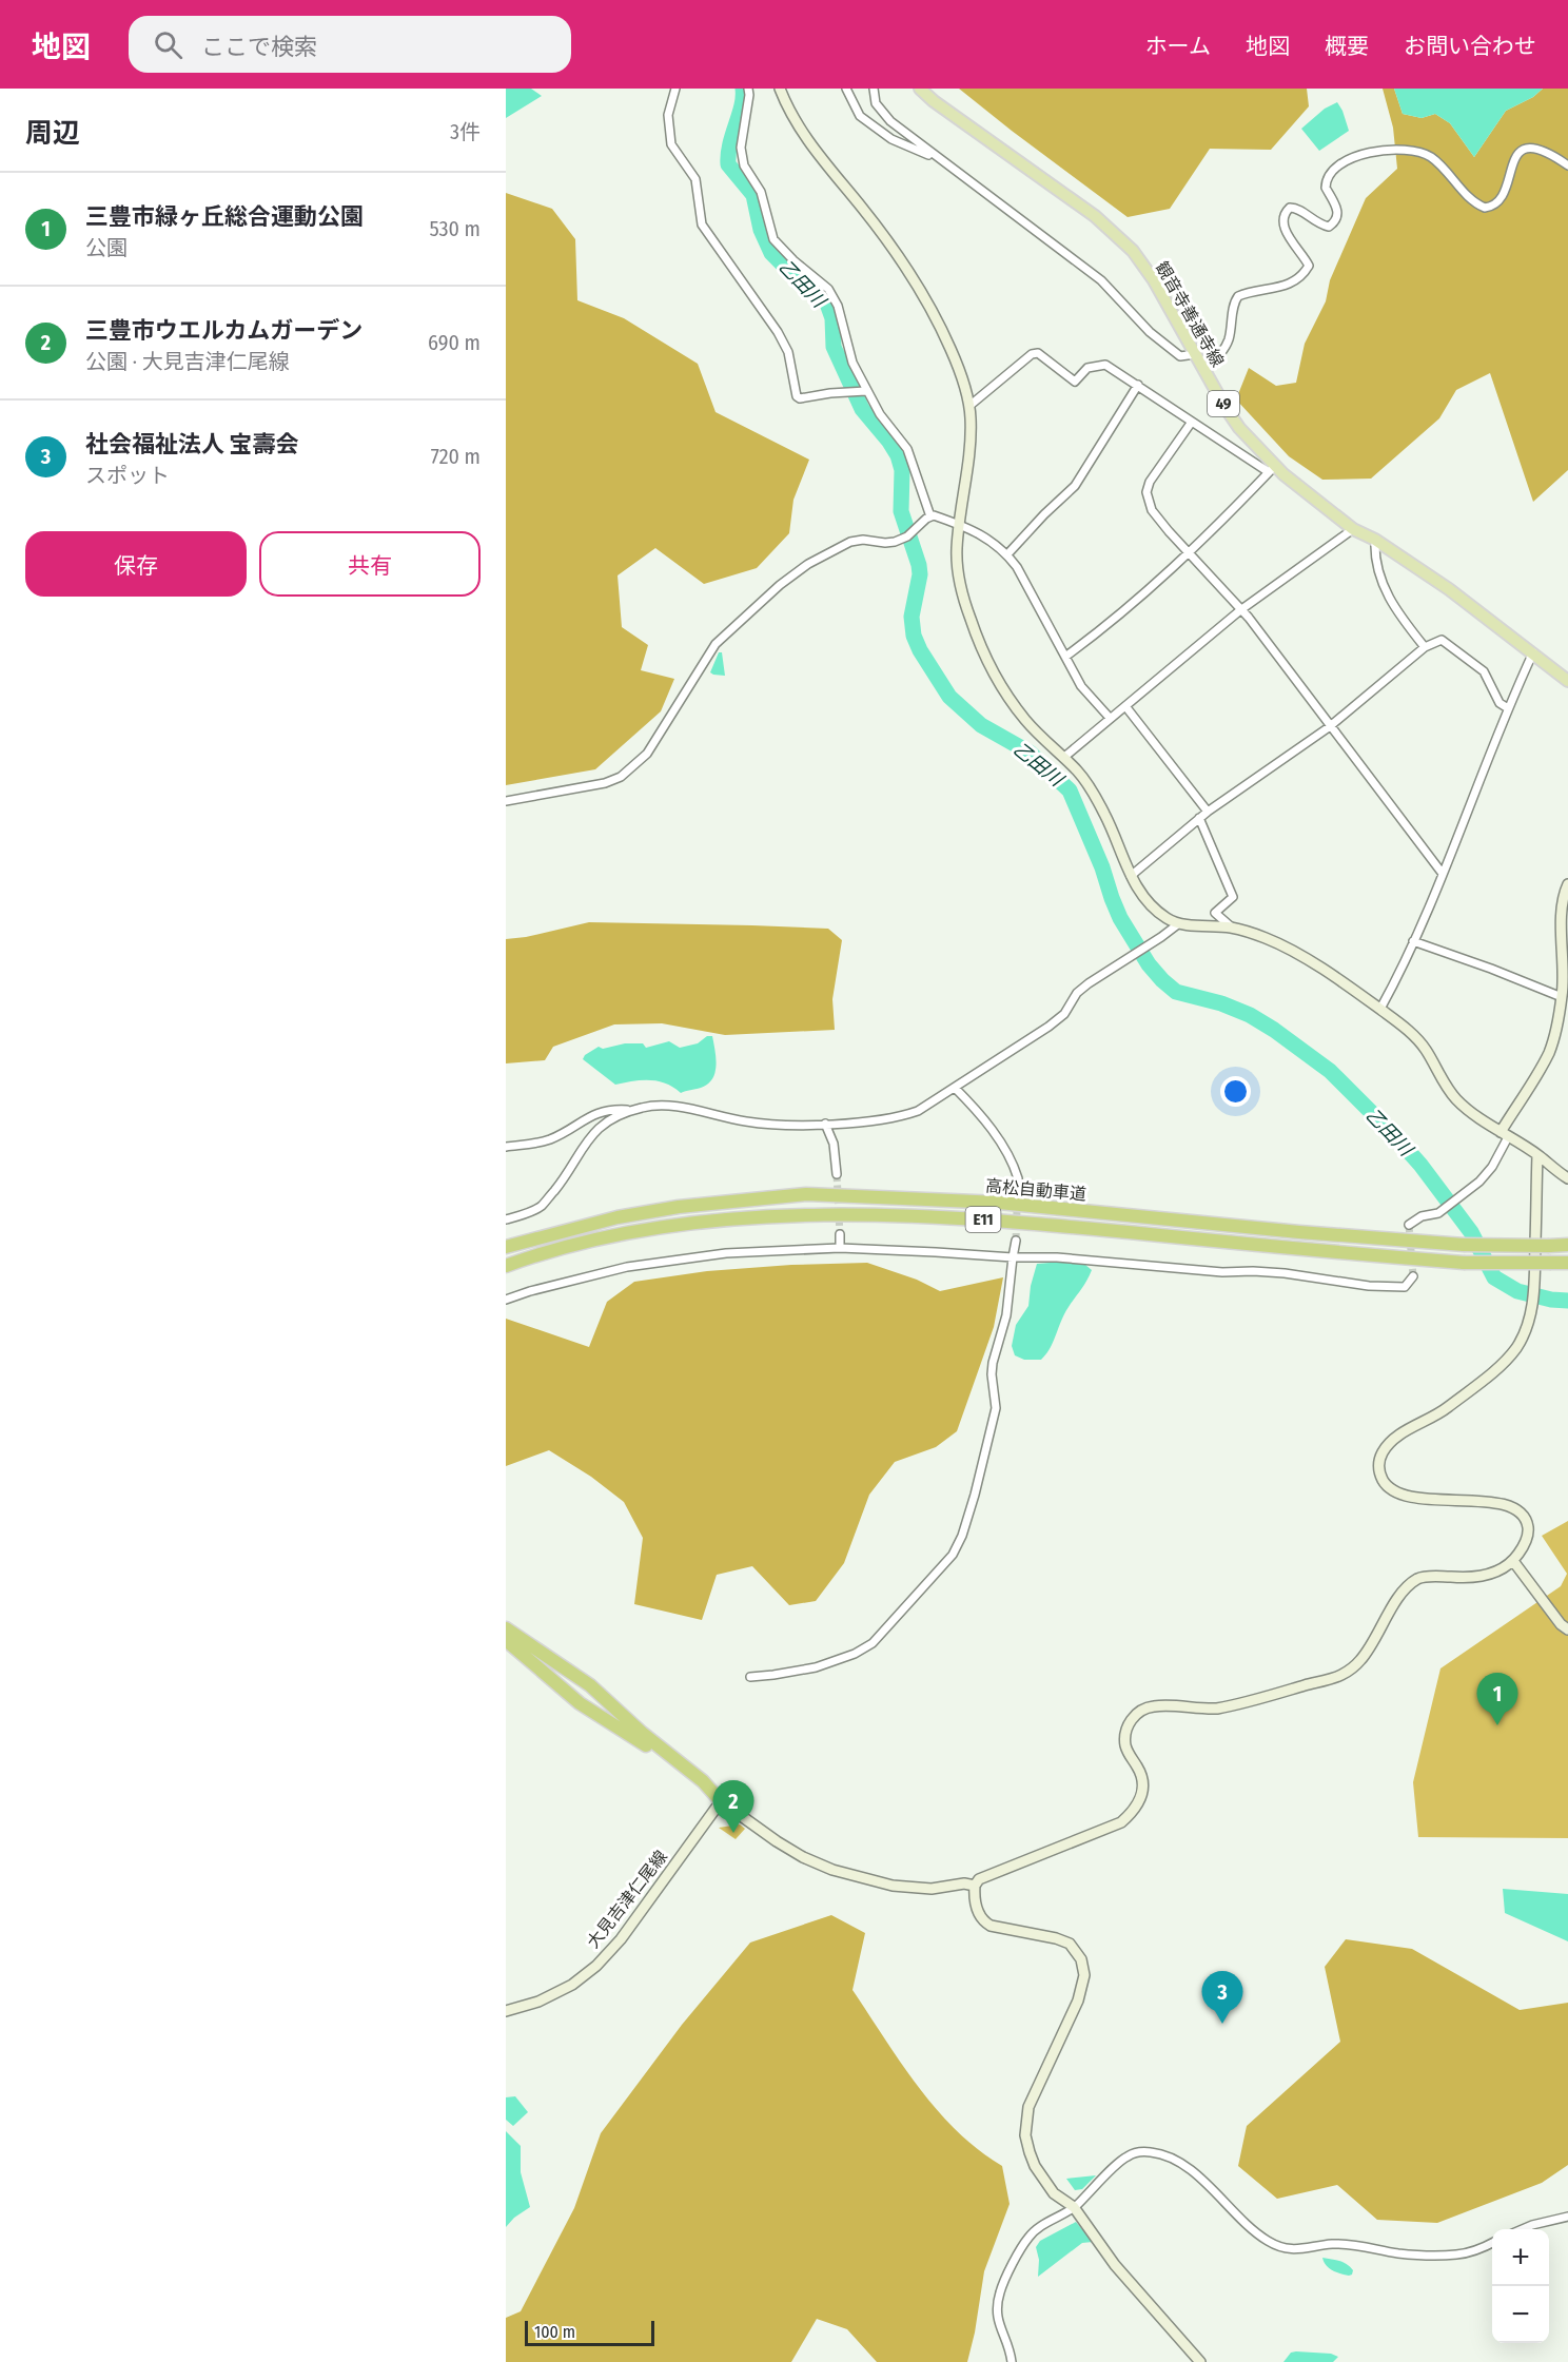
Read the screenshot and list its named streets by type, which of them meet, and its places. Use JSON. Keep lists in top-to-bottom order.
{
  "streets": {
    "highway": ["高松自動車道", "E11"],
    "main road": ["観音寺善通寺線", "49"],
    "street": ["大見吉津仁尾線"]
  },
  "water": ["乙田川"],
  "scale_bar": "100 m",
  "page": {
    "header": "地図",
    "search": "ここで検索",
    "nav": [
      "ホーム",
      "地図",
      "概要",
      "お問い合わせ"
    ],
    "heading": ["周辺", "3件"],
    "list": [
      {
        "mark": "1",
        "name": "三豊市緑ヶ丘総合運動公園",
        "note": "公園",
        "value": "530 m"
      },
      {
        "mark": "2",
        "name": "三豊市ウエルカムガーデン",
        "note": "公園 · 大見吉津仁尾線",
        "value": "690 m"
      },
      {
        "mark": "3",
        "name": "社会福祉法人 宝壽会",
        "note": "スポット",
        "value": "720 m"
      }
    ],
    "buttons": ["保存", "共有"],
    "pins": ["1", "2", "3"],
    "map_buttons": ["+", "−"],
    "scale": "100 m"
  }
}
